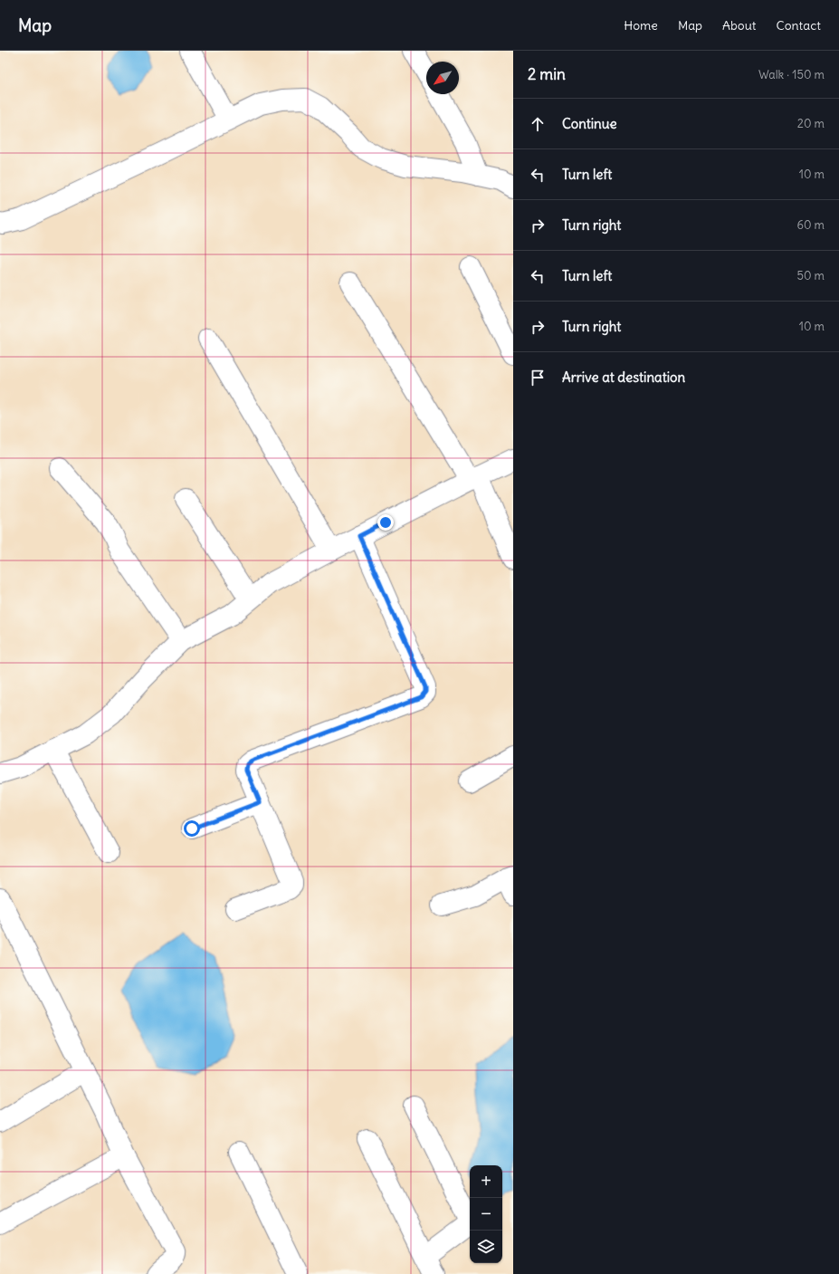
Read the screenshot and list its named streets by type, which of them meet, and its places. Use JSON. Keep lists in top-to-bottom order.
{
  "north": "bottom left",
  "page": {
    "header": "Map",
    "nav": [
      "Home",
      "Map",
      "About",
      "Contact"
    ],
    "heading": ["2 min", "Walk · 150 m"],
    "list": [
      ["Continue", "20 m"],
      ["Turn left", "10 m"],
      ["Turn right", "60 m"],
      ["Turn left", "50 m"],
      ["Turn right", "10 m"],
      "Arrive at destination"
    ],
    "map_buttons": ["+", "−"]
  }
}
